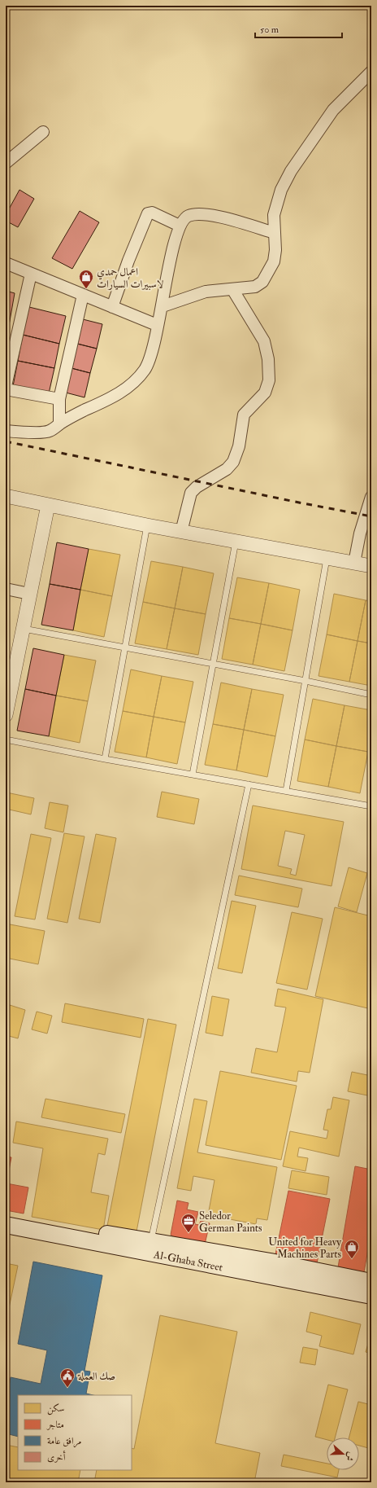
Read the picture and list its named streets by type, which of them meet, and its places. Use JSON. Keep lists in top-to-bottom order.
{
  "streets": {
    "main road": ["Al-Ghaba Street"]
  },
  "places": {
    "shop": ["اعمال حمدي لاسبيرات السيارات", "United for Heavy Machines Parts"],
    "office": ["Seledor German Paints"],
    "public building": ["صك العملة"]
  },
  "legend": [
    "سكن",
    "متاجر",
    "مرافق عامة",
    "أخرى"
  ],
  "scale_bar": "50 m",
  "north": "right"
}
